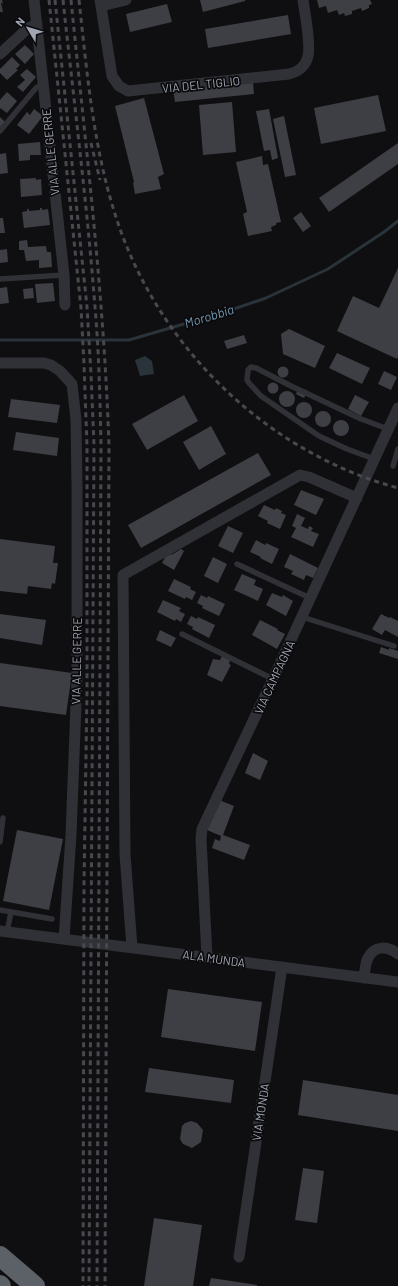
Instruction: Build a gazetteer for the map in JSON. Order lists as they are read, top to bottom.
{
  "streets": {
    "street": [
      "VIA DEL TIGLIO",
      "VIA ALLE GERRE",
      "VIA CAMPAGNA",
      "ALA MUNDA",
      "VIA MONDA"
    ]
  },
  "crossings": [
    ["VIA ALLE GERRE", "ALA MUNDA"],
    ["VIA CAMPAGNA", "ALA MUNDA"],
    ["ALA MUNDA", "VIA MONDA"]
  ],
  "water": ["Morobbia"],
  "north": "top left"
}
